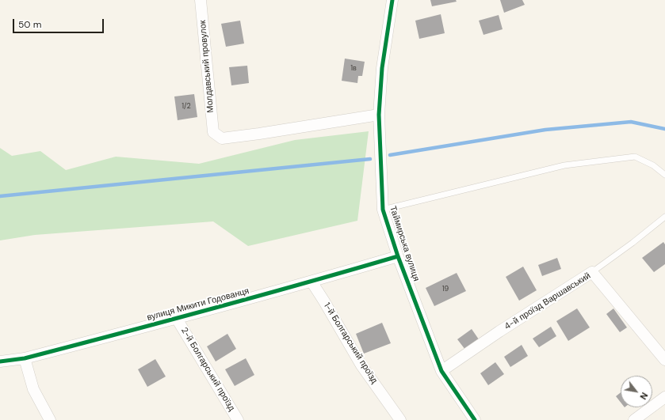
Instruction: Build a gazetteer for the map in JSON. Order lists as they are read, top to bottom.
{
  "streets": {
    "street": [
      "Молдавський провулок",
      "Таймирська вулиця",
      "4-й проїзд Варшавський",
      "вулиця Микити Годованця",
      "1-й Болгарський проїзд",
      "2-й Болгарський проїзд"
    ]
  },
  "crossings": [
    ["Молдавський провулок", "Таймирська вулиця"],
    ["Таймирська вулиця", "4-й проїзд Варшавський"],
    ["Таймирська вулиця", "вулиця Микити Годованця"],
    ["вулиця Микити Годованця", "1-й Болгарський проїзд"],
    ["вулиця Микити Годованця", "2-й Болгарський проїзд"]
  ],
  "house_numbers": ["1в", "1/2", "19"],
  "scale_bar": "50 m",
  "north": "bottom right"
}
